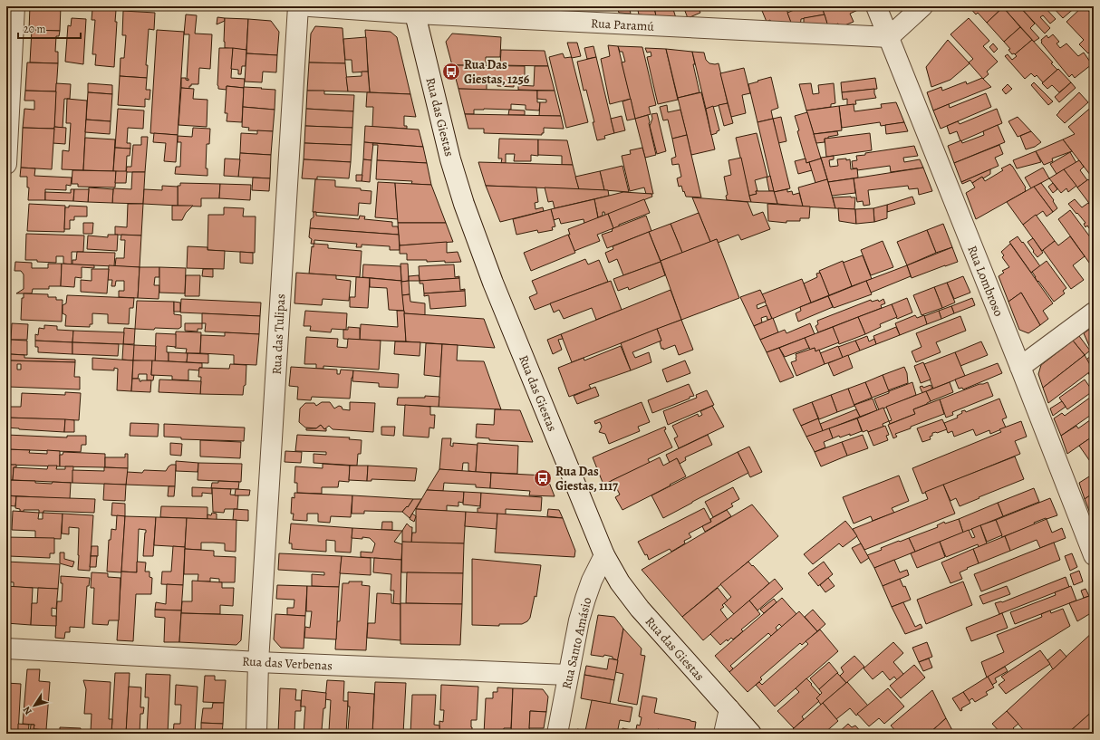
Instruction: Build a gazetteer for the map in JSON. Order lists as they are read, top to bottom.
{
  "streets": {
    "street": [
      "Rua Paramú",
      "Rua das Giestas",
      "Rua Lombroso",
      "Rua das Tulipas",
      "Rua Santo Amásio",
      "Rua das Verbenas"
    ]
  },
  "crossings": [
    ["Rua Paramú", "Rua das Giestas"],
    ["Rua Paramú", "Rua Lombroso"],
    ["Rua das Giestas", "Rua Santo Amásio"],
    ["Rua das Tulipas", "Rua das Verbenas"],
    ["Rua Santo Amásio", "Rua das Verbenas"]
  ],
  "places": {
    "bus stop": ["Rua Das Giestas, 1256", "Rua Das Giestas, 1117"]
  },
  "scale_bar": "20 m",
  "north": "bottom left"
}
